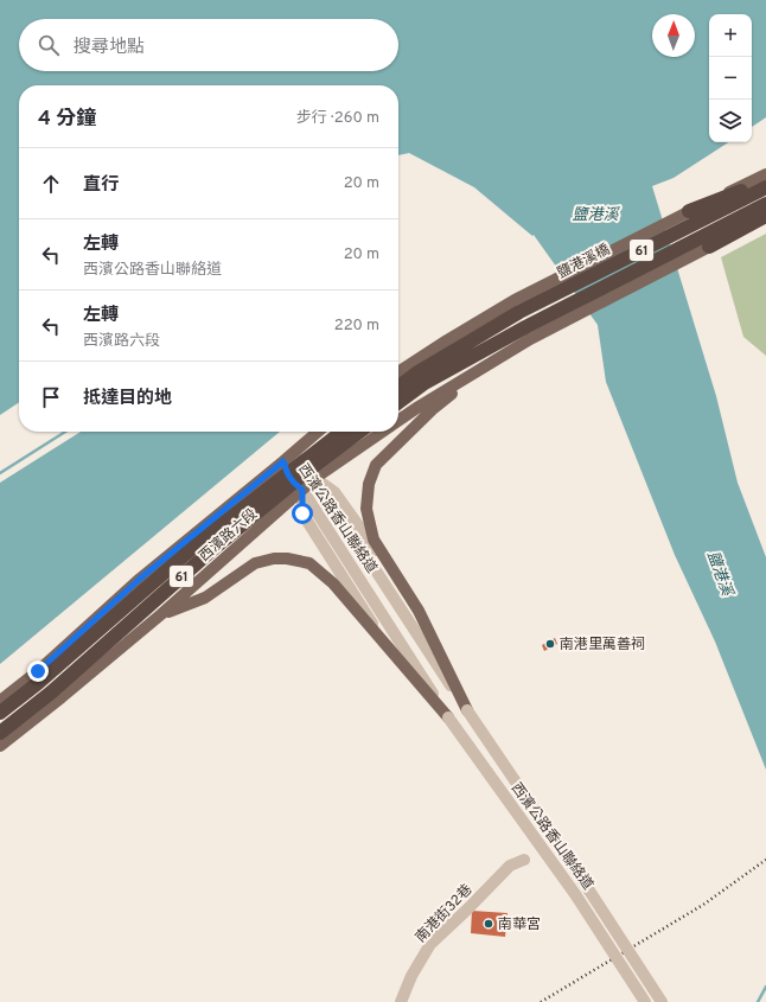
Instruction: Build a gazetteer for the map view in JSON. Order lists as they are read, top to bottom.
{
  "streets": {
    "highway": ["61", "鹽港溪橋"],
    "main road": ["西濱路六段"],
    "street": ["西濱公路香山聯絡道", "南港街32巷"]
  },
  "crossings": [
    ["61", "鹽港溪橋"],
    ["61", "西濱公路香山聯絡道"],
    ["61", "西濱路六段"],
    ["西濱公路香山聯絡道", "西濱路六段"]
  ],
  "water": ["鹽港溪"],
  "places": ["南港里萬善祠", "南華宮"],
  "north": "top",
  "page": {
    "map_buttons": ["+", "−"],
    "search": "搜尋地點",
    "heading": ["4 分鐘", "步行 · 260 m"],
    "list": [
      ["直行", "20 m"],
      ["左轉", "西濱公路香山聯絡道", "20 m"],
      ["左轉", "西濱路六段", "220 m"],
      "抵達目的地"
    ]
  }
}
